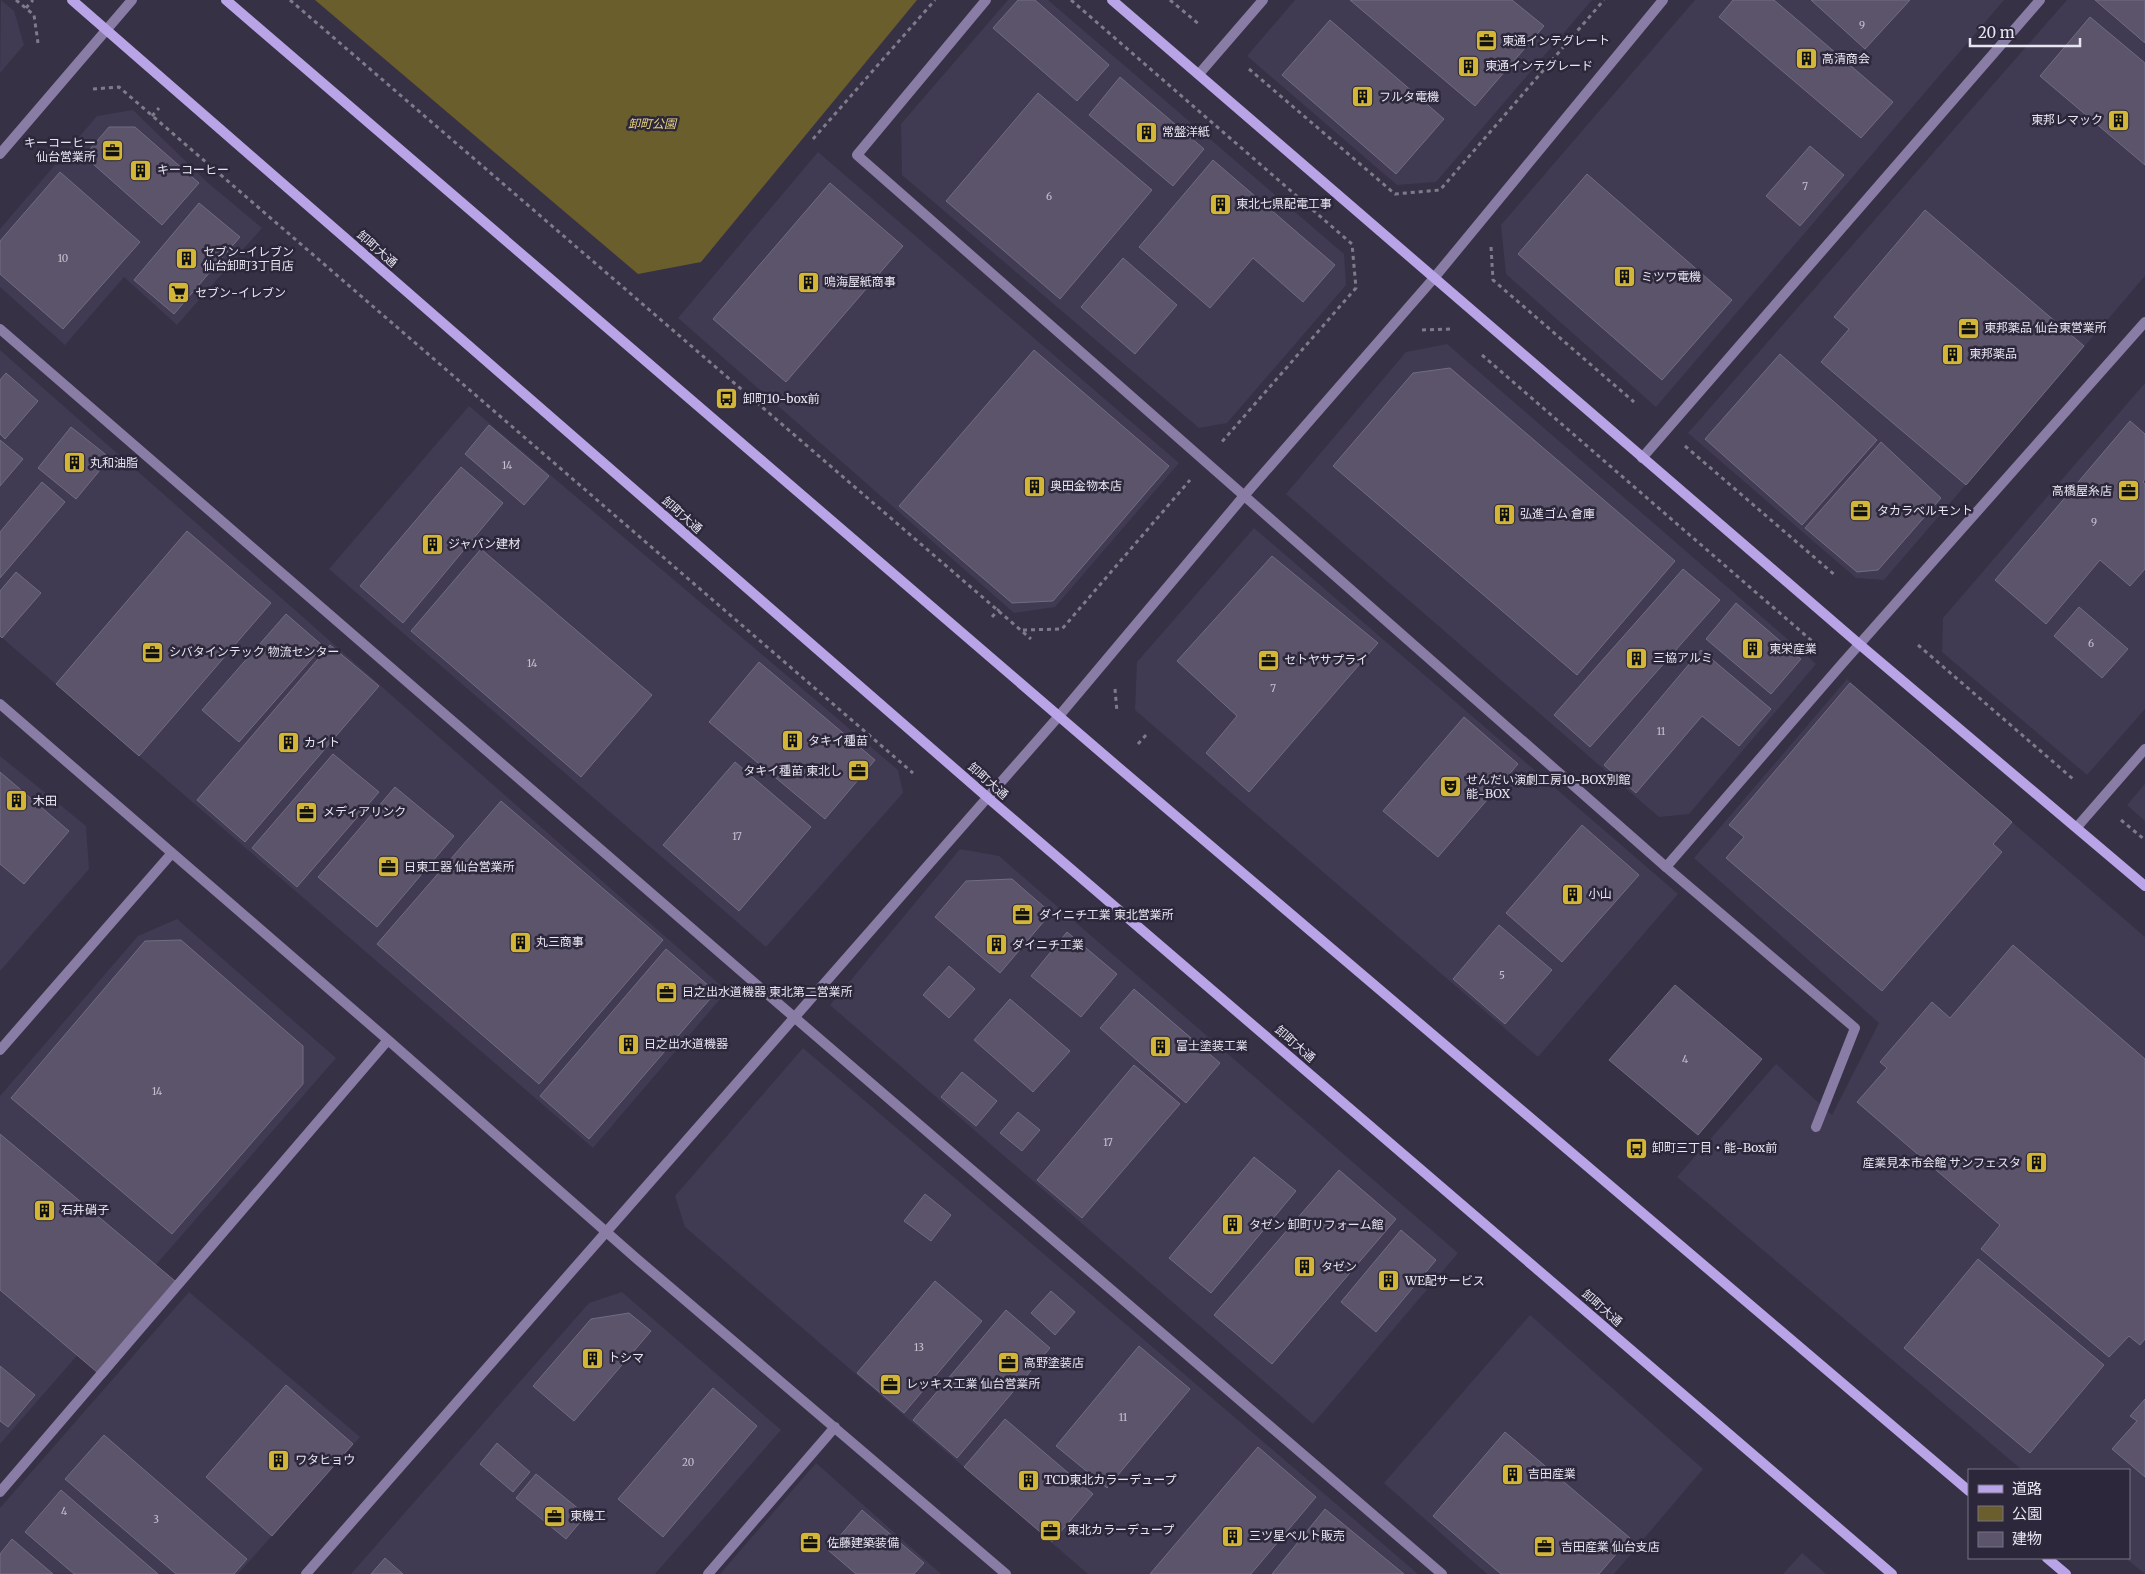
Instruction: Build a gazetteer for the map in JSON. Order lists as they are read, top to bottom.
{
  "streets": {
    "street": ["卸町大通"]
  },
  "parks": ["卸町公園"],
  "places": {
    "office": [
      "東通インテグレート",
      "キーコーヒー 仙台営業所",
      "東邦薬品 仙台東営業所",
      "高橋屋糸店",
      "タカラベルモント",
      "シバタインテック 物流センター",
      "セトヤサプライ",
      "タキイ種苗 東北し",
      "メディアリンク",
      "日東工器 仙台営業所",
      "ダイニチ工業 東北営業所",
      "日之出水道機器 東北第二営業所",
      "高野塗装店",
      "レッキス工業 仙台営業所",
      "東機工",
      "東北カラーデュープ",
      "佐藤建築装備",
      "吉田産業 仙台支店"
    ],
    "building": [
      "高清商会",
      "東通インテグレード",
      "フルタ電機",
      "東邦レマック",
      "常盤洋紙",
      "キーコーヒー",
      "東北七県配電工事",
      "セブン-イレブン 仙台卸町3丁目店",
      "ミツワ電機",
      "鳴海屋紙商事",
      "東邦薬品",
      "丸和油脂",
      "奥田金物本店",
      "弘進ゴム 倉庫",
      "ジャパン建材",
      "東栄産業",
      "三協アルミ",
      "タキイ種苗",
      "カイト",
      "木田",
      "小山",
      "丸三商事",
      "ダイニチ工業",
      "日之出水道機器",
      "富士塗装工業",
      "産業見本市会館 サンフェスタ",
      "石井硝子",
      "タゼン 卸町リフォーム館",
      "タゼン",
      "WE配サービス",
      "トシマ",
      "ワタヒョウ",
      "吉田産業",
      "TCD東北カラーデュープ",
      "三ツ星ベルト販売"
    ],
    "supermarket": ["セブン-イレブン"],
    "bus stop": ["卸町10-box前", "卸町三丁目・能-Box前"],
    "theatre": ["せんだい演劇工房10-BOX別館 能-BOX"]
  },
  "house_numbers": [
    "9",
    "7",
    "6",
    "10",
    "14",
    "9",
    "6",
    "14",
    "7",
    "11",
    "17",
    "5",
    "4",
    "14",
    "17",
    "13",
    "11",
    "20",
    "4",
    "3"
  ],
  "legend": ["道路", "公園", "建物"],
  "scale_bar": "20 m"
}
